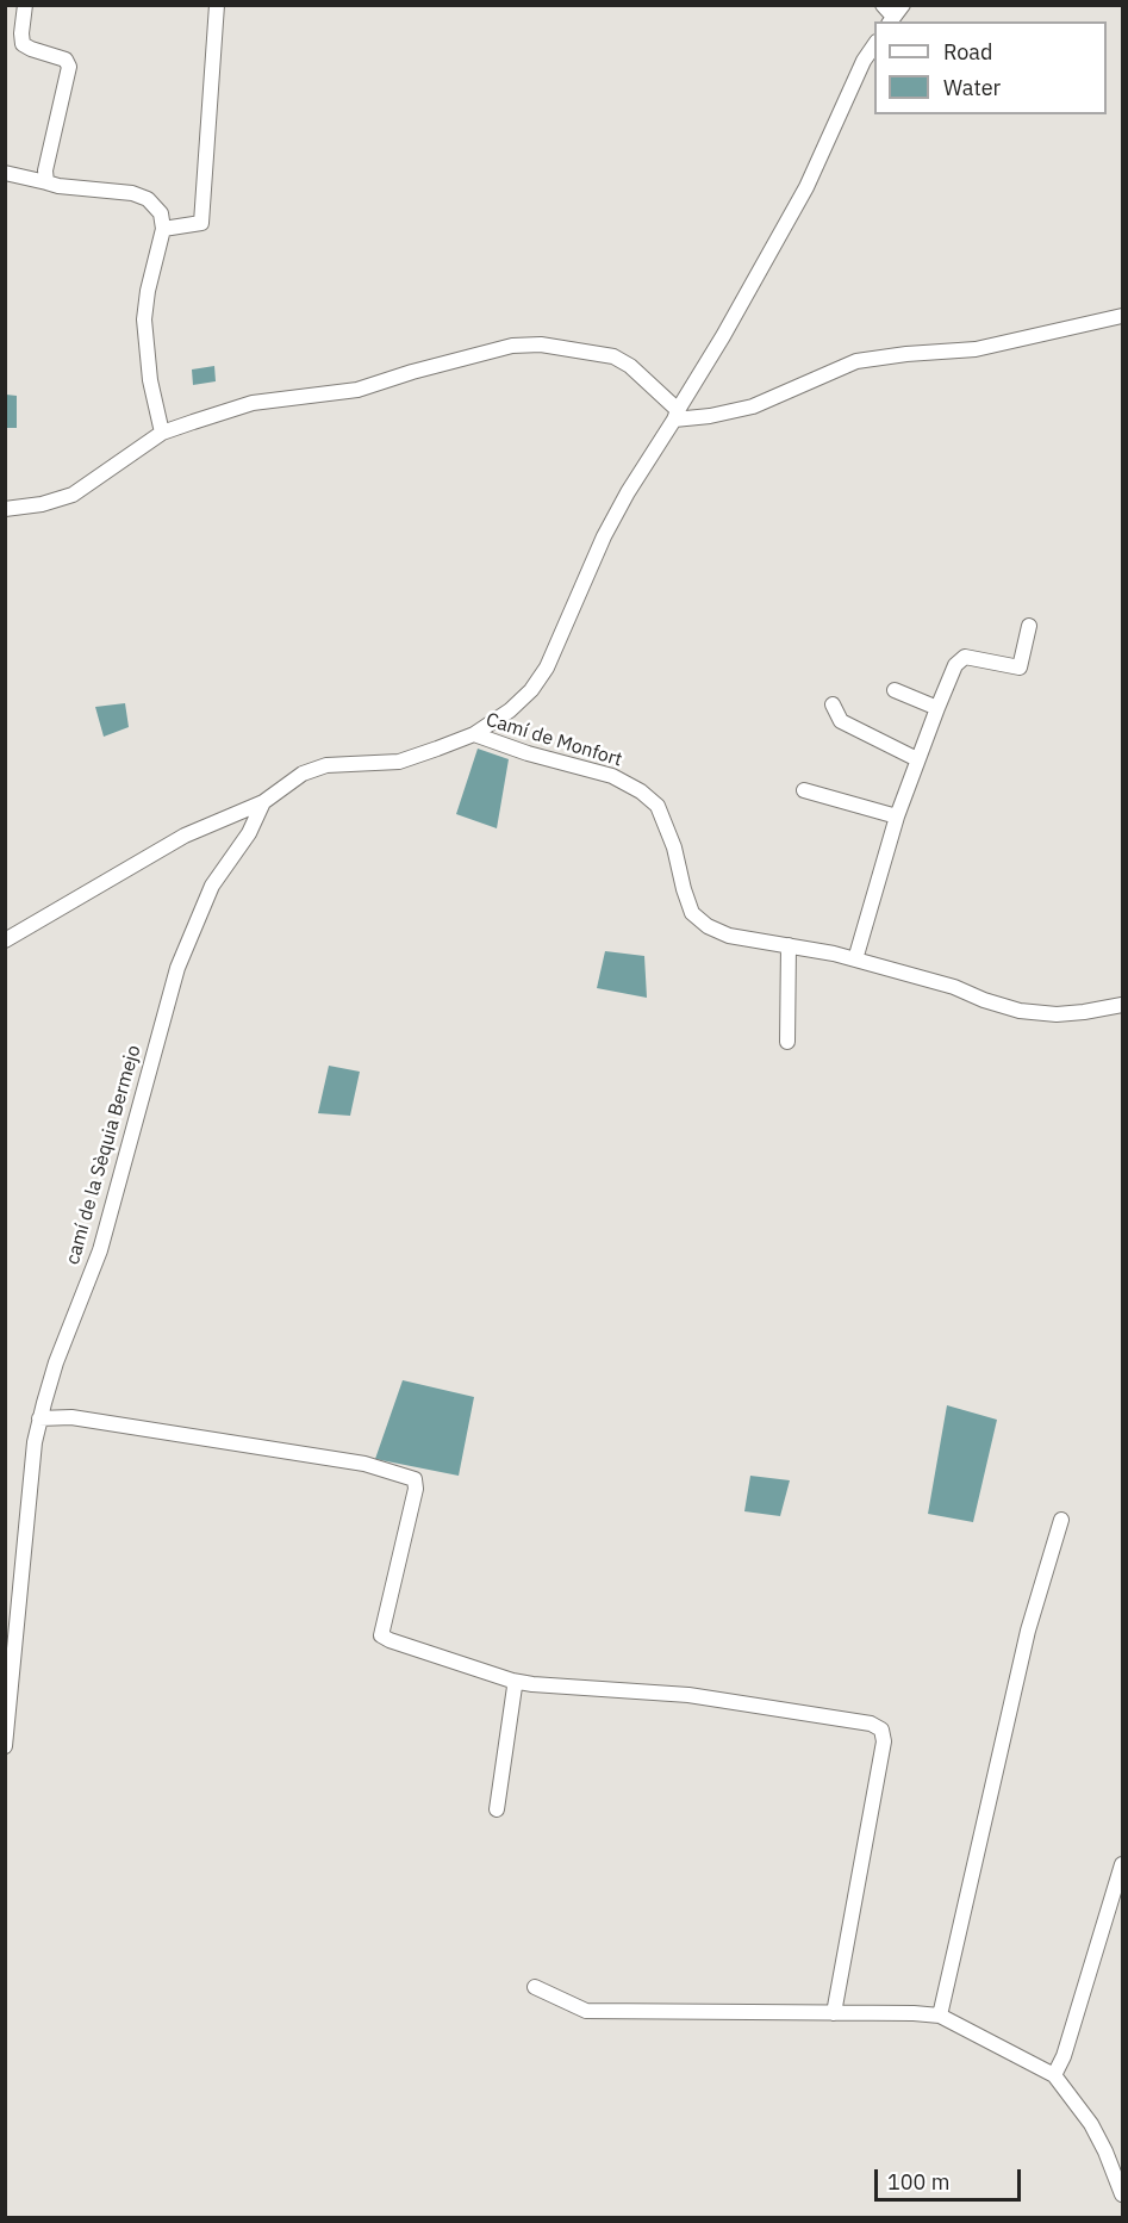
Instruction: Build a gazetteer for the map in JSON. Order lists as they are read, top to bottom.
{
  "streets": {
    "street": ["Camí de Monfort", "camí de la Sèquia Bermejo"]
  },
  "crossings": [
    ["Camí de Monfort", "camí de la Sèquia Bermejo"]
  ],
  "legend": ["Road", "Water"],
  "scale_bar": "100 m"
}
